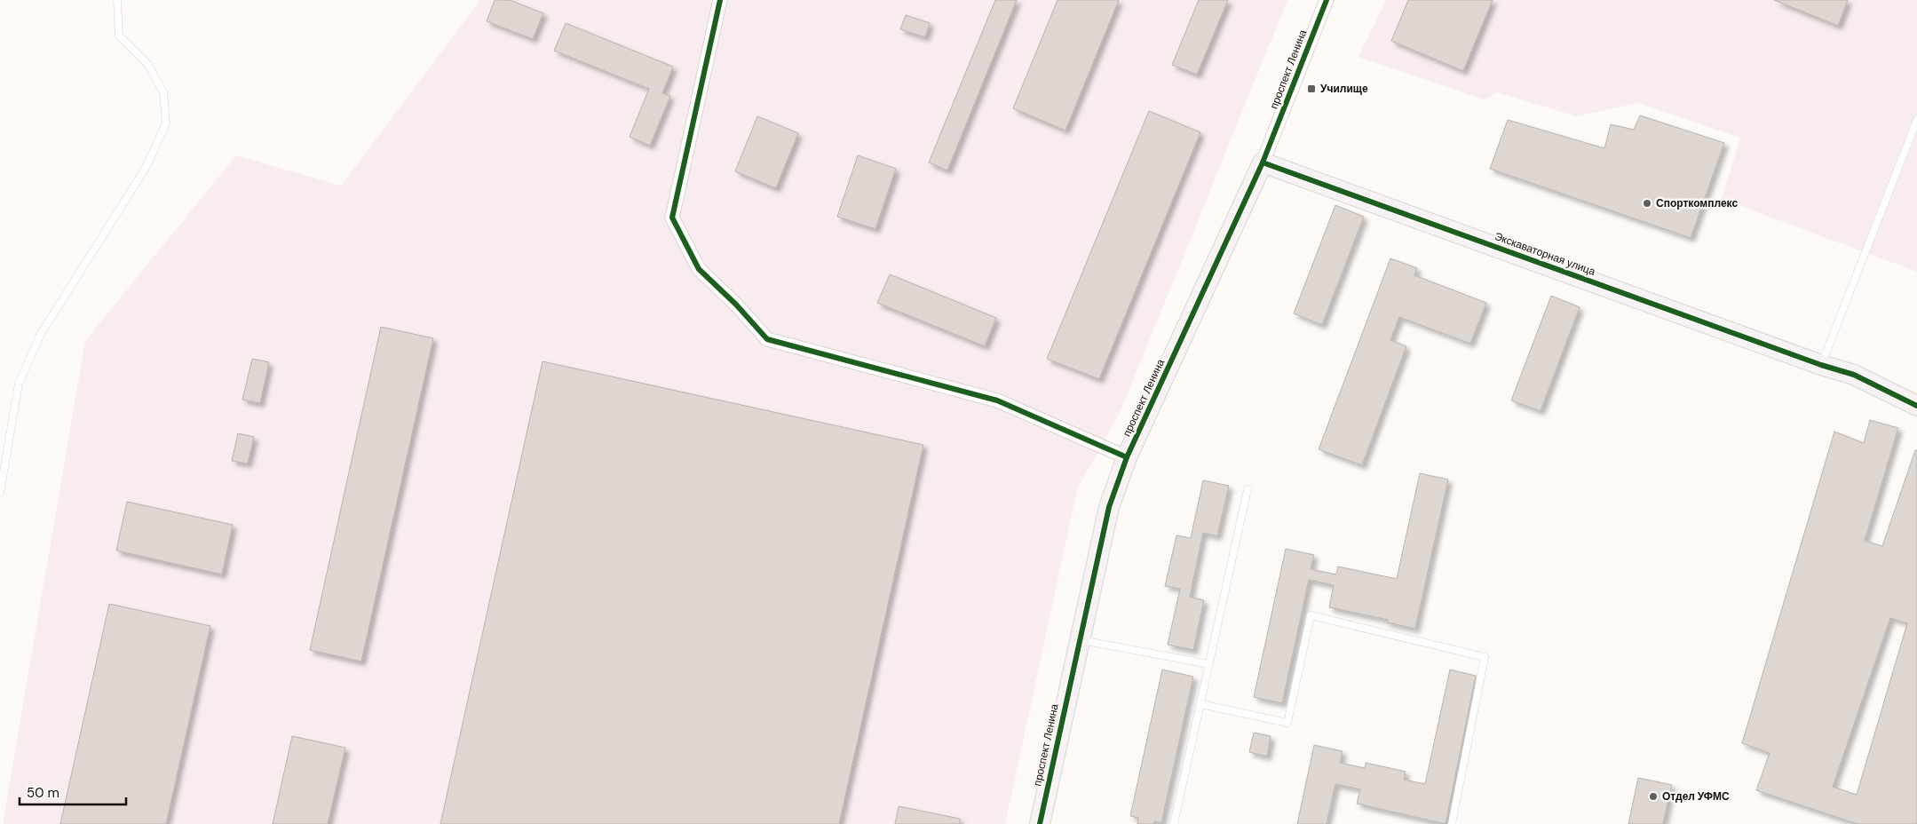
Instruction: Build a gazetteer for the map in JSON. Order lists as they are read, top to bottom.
{
  "streets": {
    "street": ["проспект Ленина", "Экскаваторная улица"]
  },
  "crossings": [
    ["проспект Ленина", "Экскаваторная улица"]
  ],
  "places": {
    "transit": ["Училище"],
    "other": ["Спорткомплекс", "Отдел УФМС"]
  },
  "scale_bar": "50 m"
}
